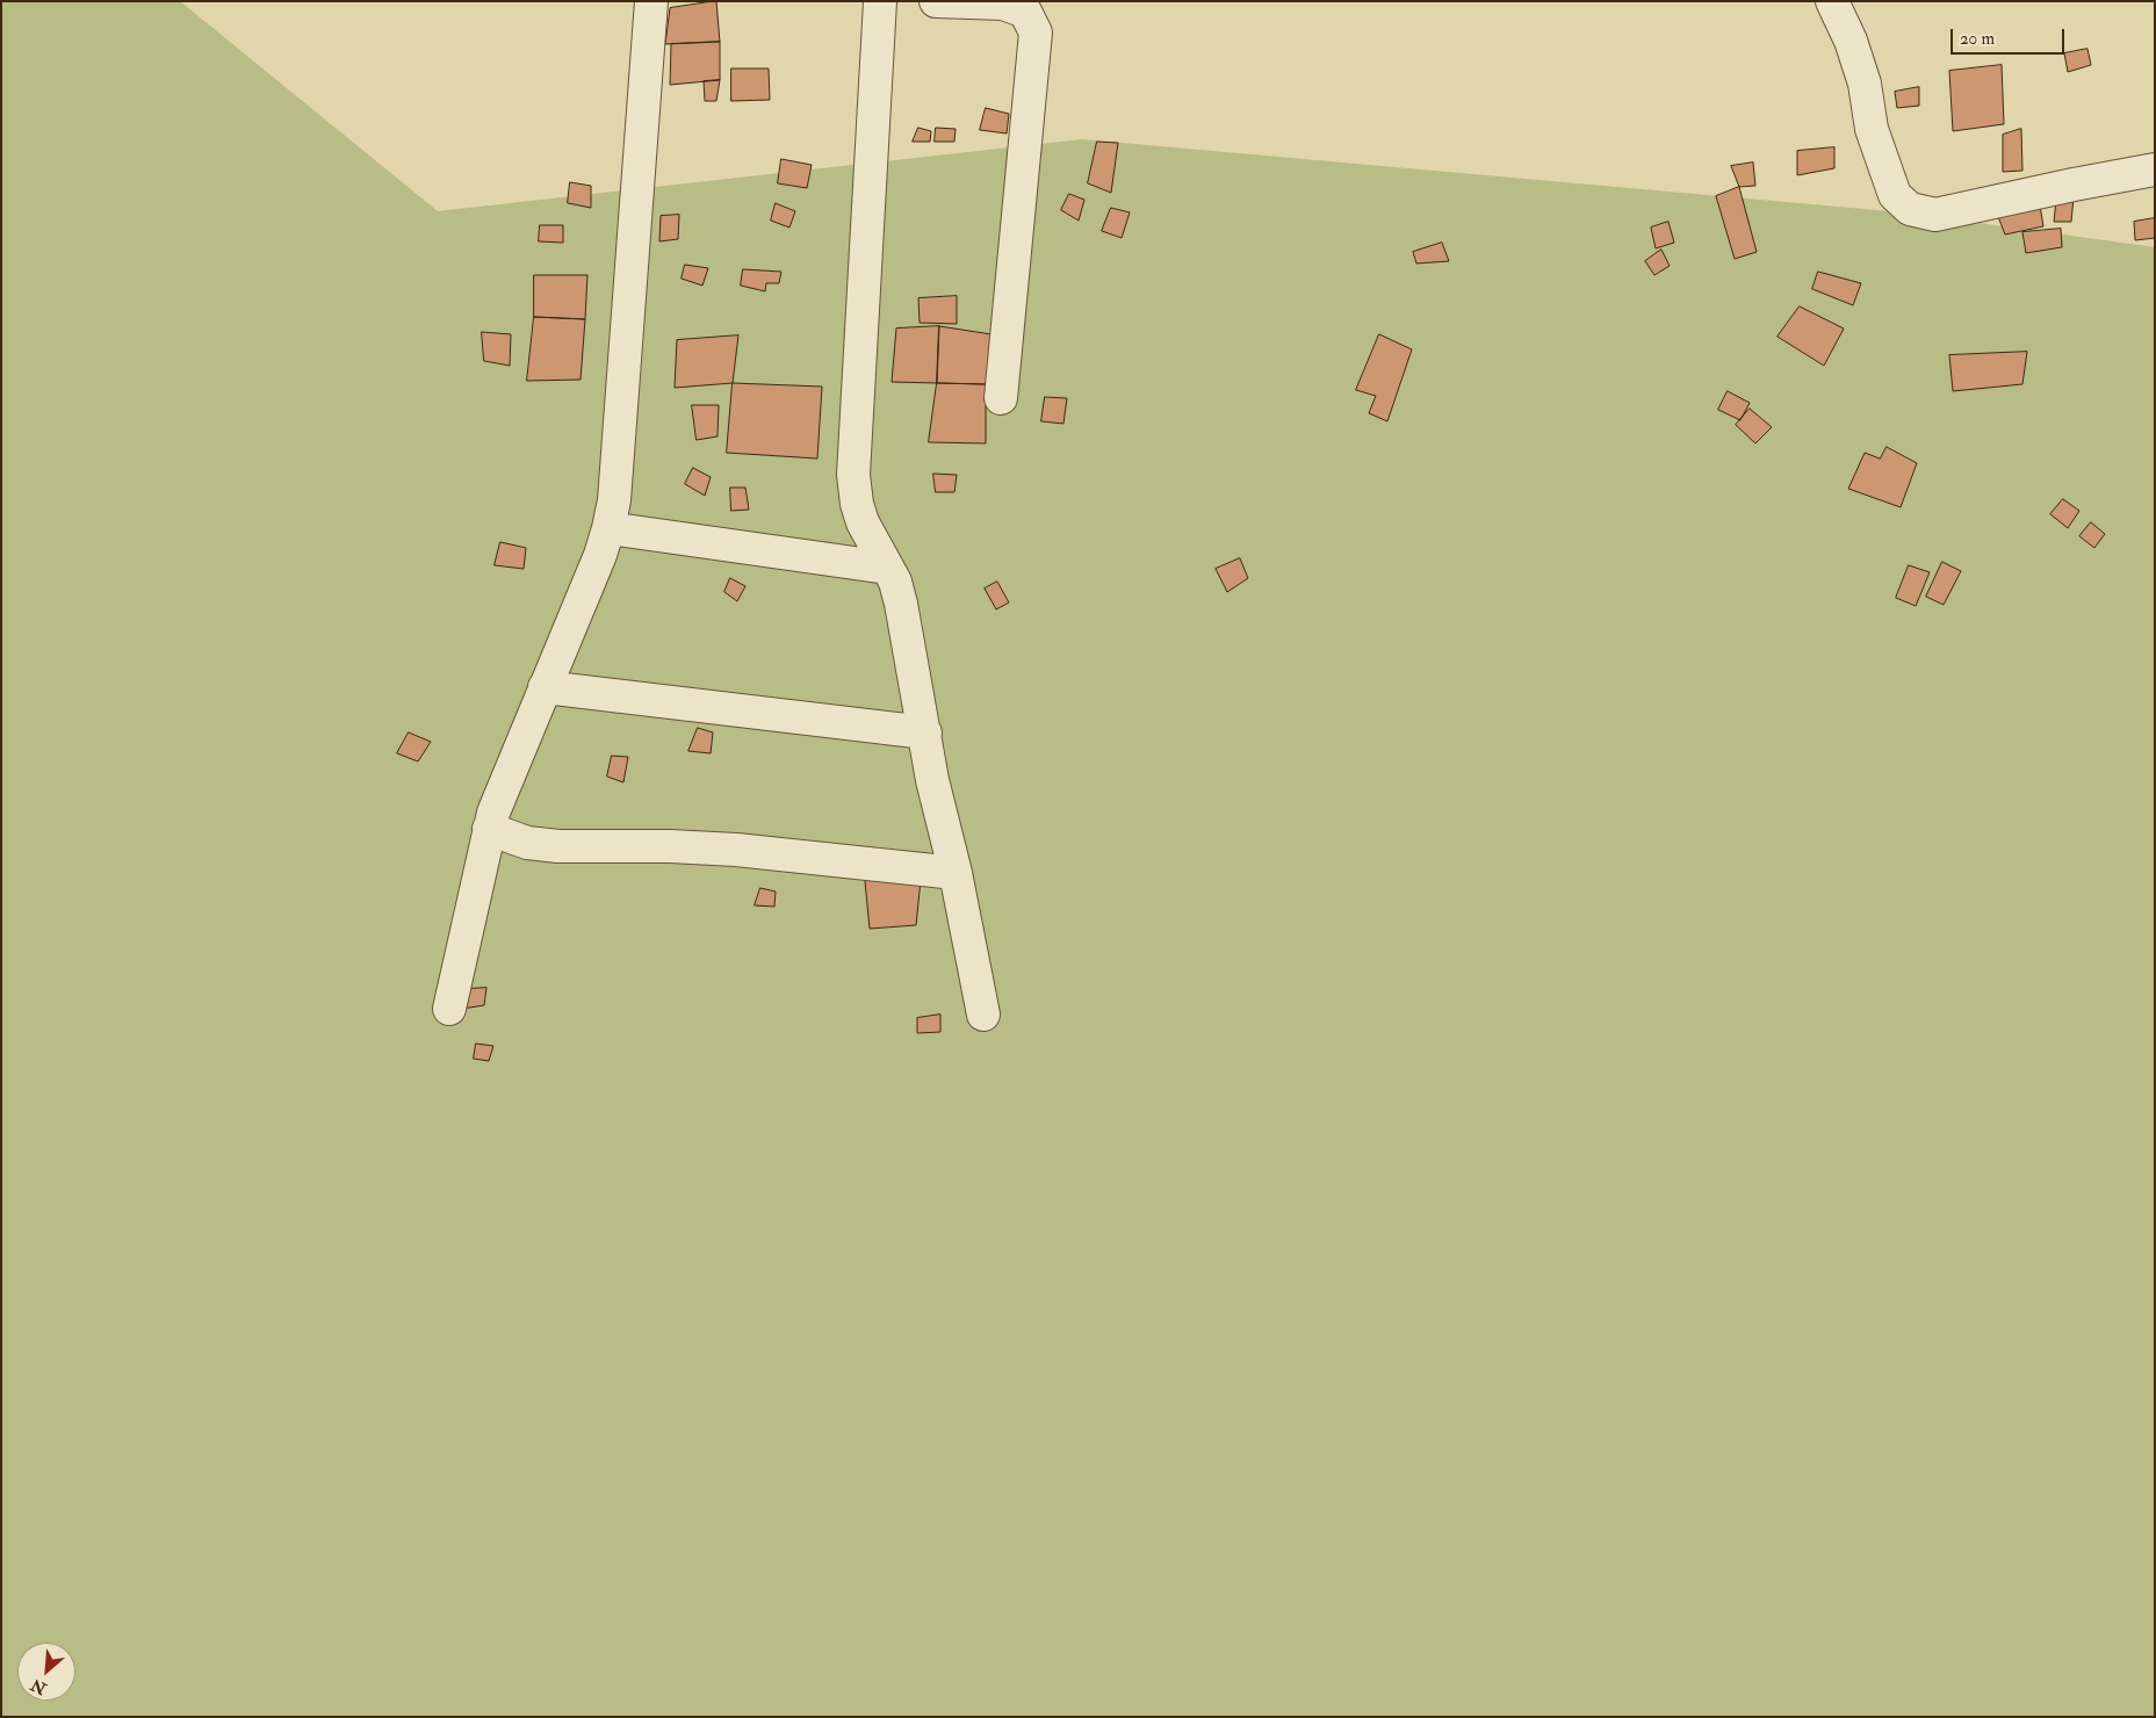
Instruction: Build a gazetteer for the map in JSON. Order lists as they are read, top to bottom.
{
  "scale_bar": "20 m",
  "north": "bottom left"
}
